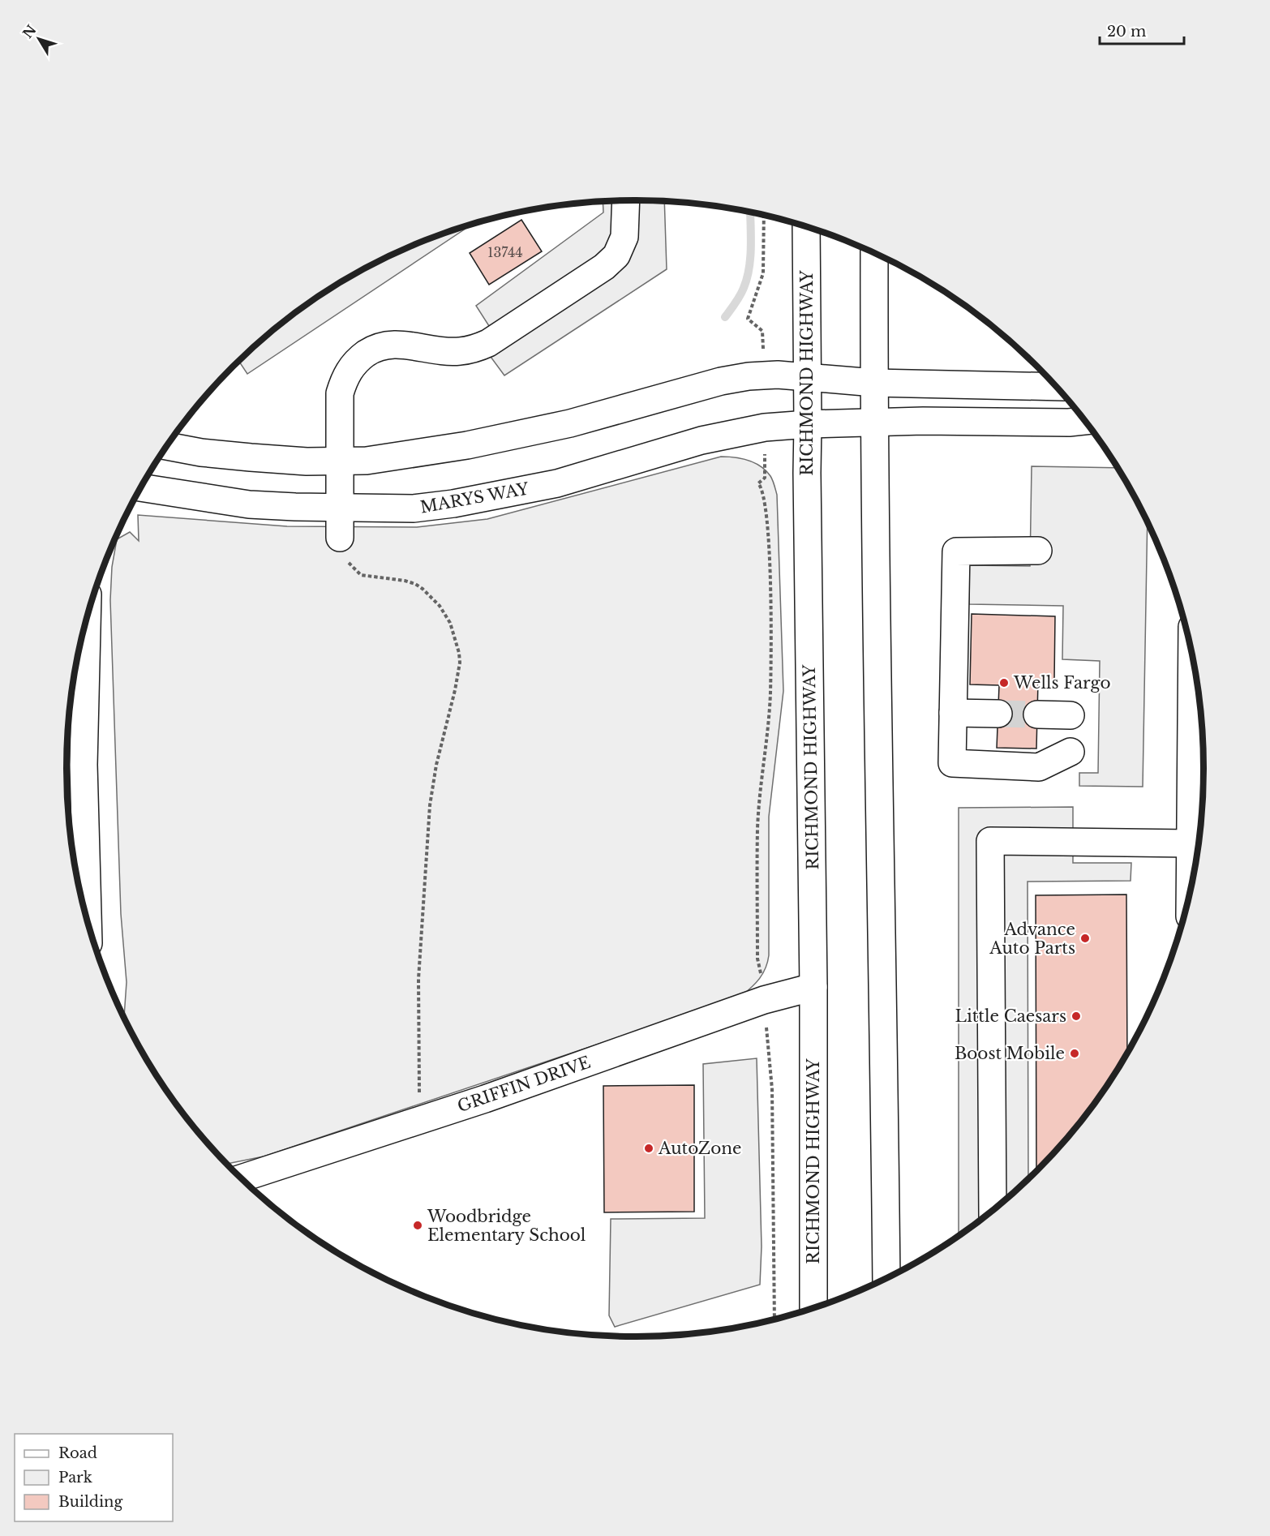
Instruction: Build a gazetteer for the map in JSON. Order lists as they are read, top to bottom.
{
  "streets": {
    "street": ["RICHMOND HIGHWAY", "MARYS WAY", "GRIFFIN DRIVE"]
  },
  "crossings": [
    ["RICHMOND HIGHWAY", "MARYS WAY"],
    ["RICHMOND HIGHWAY", "GRIFFIN DRIVE"]
  ],
  "places": [
    "Wells Fargo",
    "Advance Auto Parts",
    "Little Caesars",
    "Boost Mobile",
    "AutoZone",
    "Woodbridge Elementary School"
  ],
  "house_numbers": ["13744"],
  "legend": ["Road", "Park", "Building"],
  "scale_bar": "20 m",
  "north": "top left"
}
